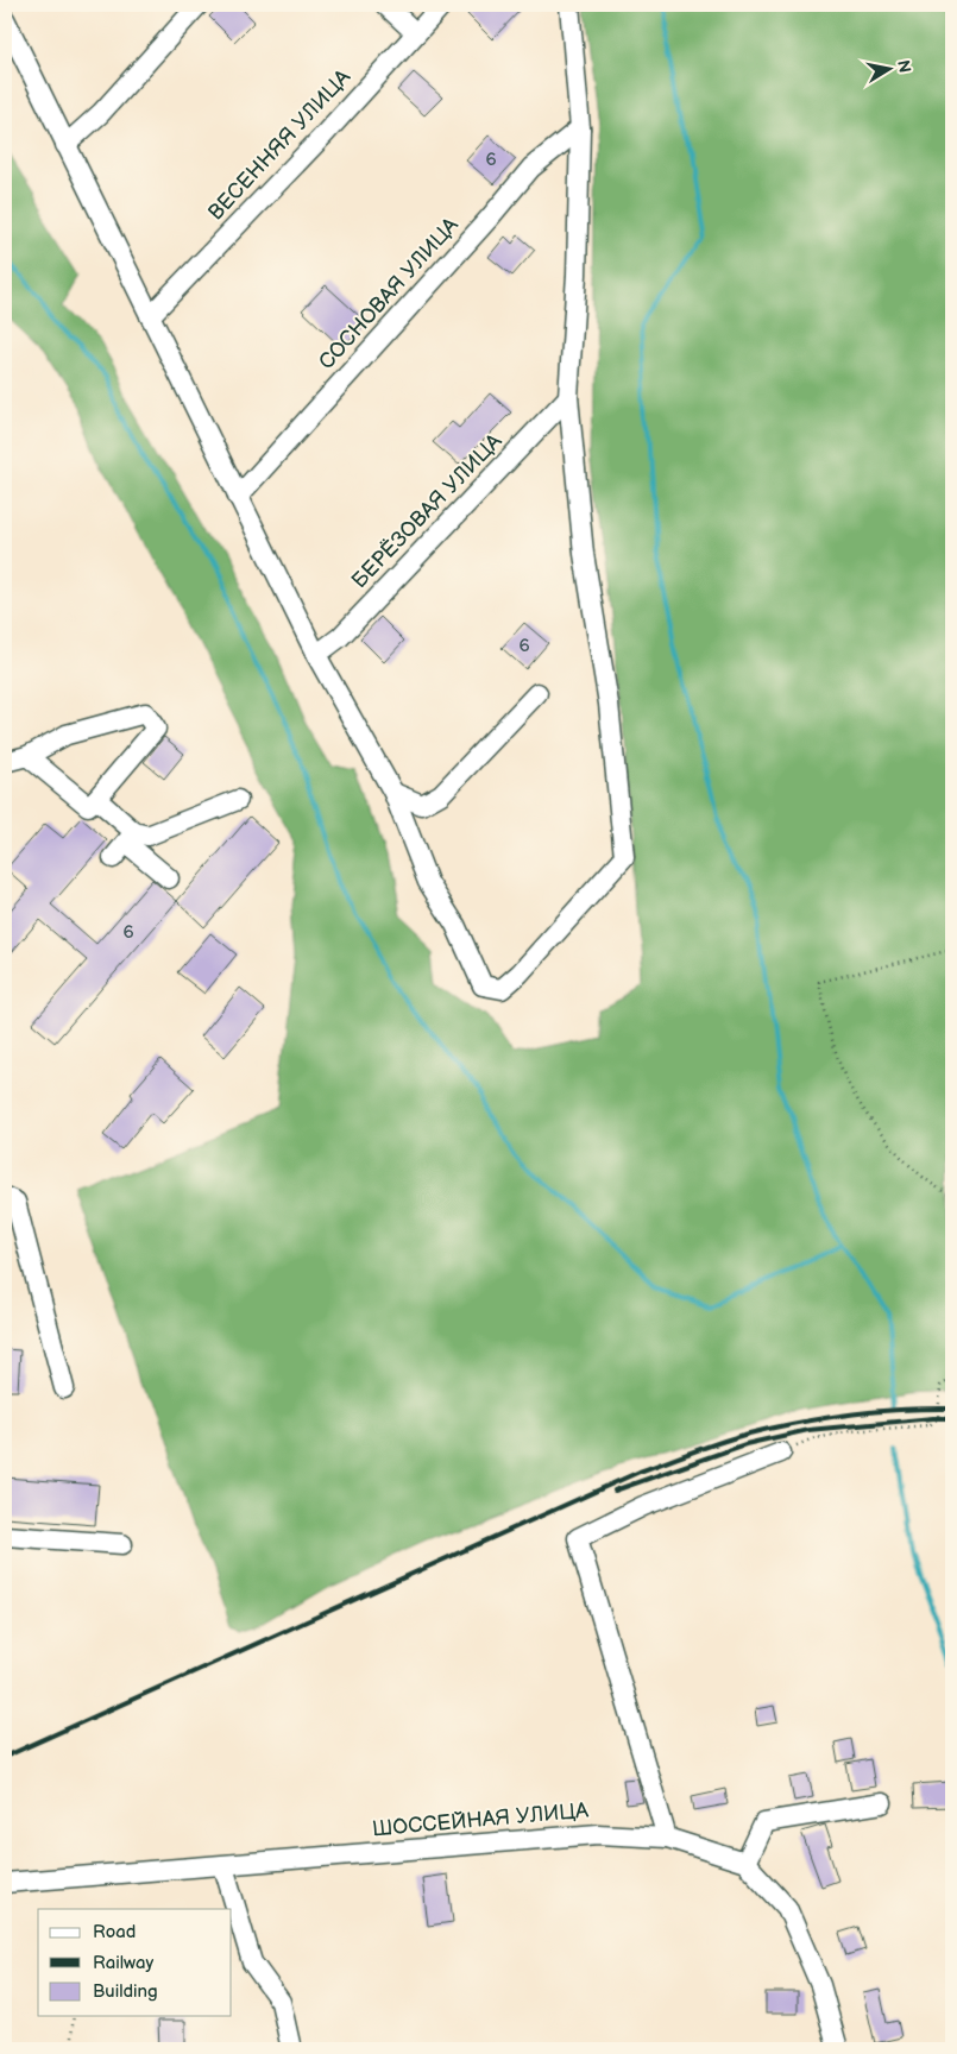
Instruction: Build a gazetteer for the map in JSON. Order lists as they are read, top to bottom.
{
  "streets": {
    "street": [
      "ВЕСЕННЯЯ УЛИЦА",
      "СОСНОВАЯ УЛИЦА",
      "БЕРЁЗОВАЯ УЛИЦА",
      "ШОССЕЙНАЯ УЛИЦА"
    ]
  },
  "house_numbers": ["6", "6", "6"],
  "legend": ["Road", "Railway", "Building"],
  "north": "right"
}
